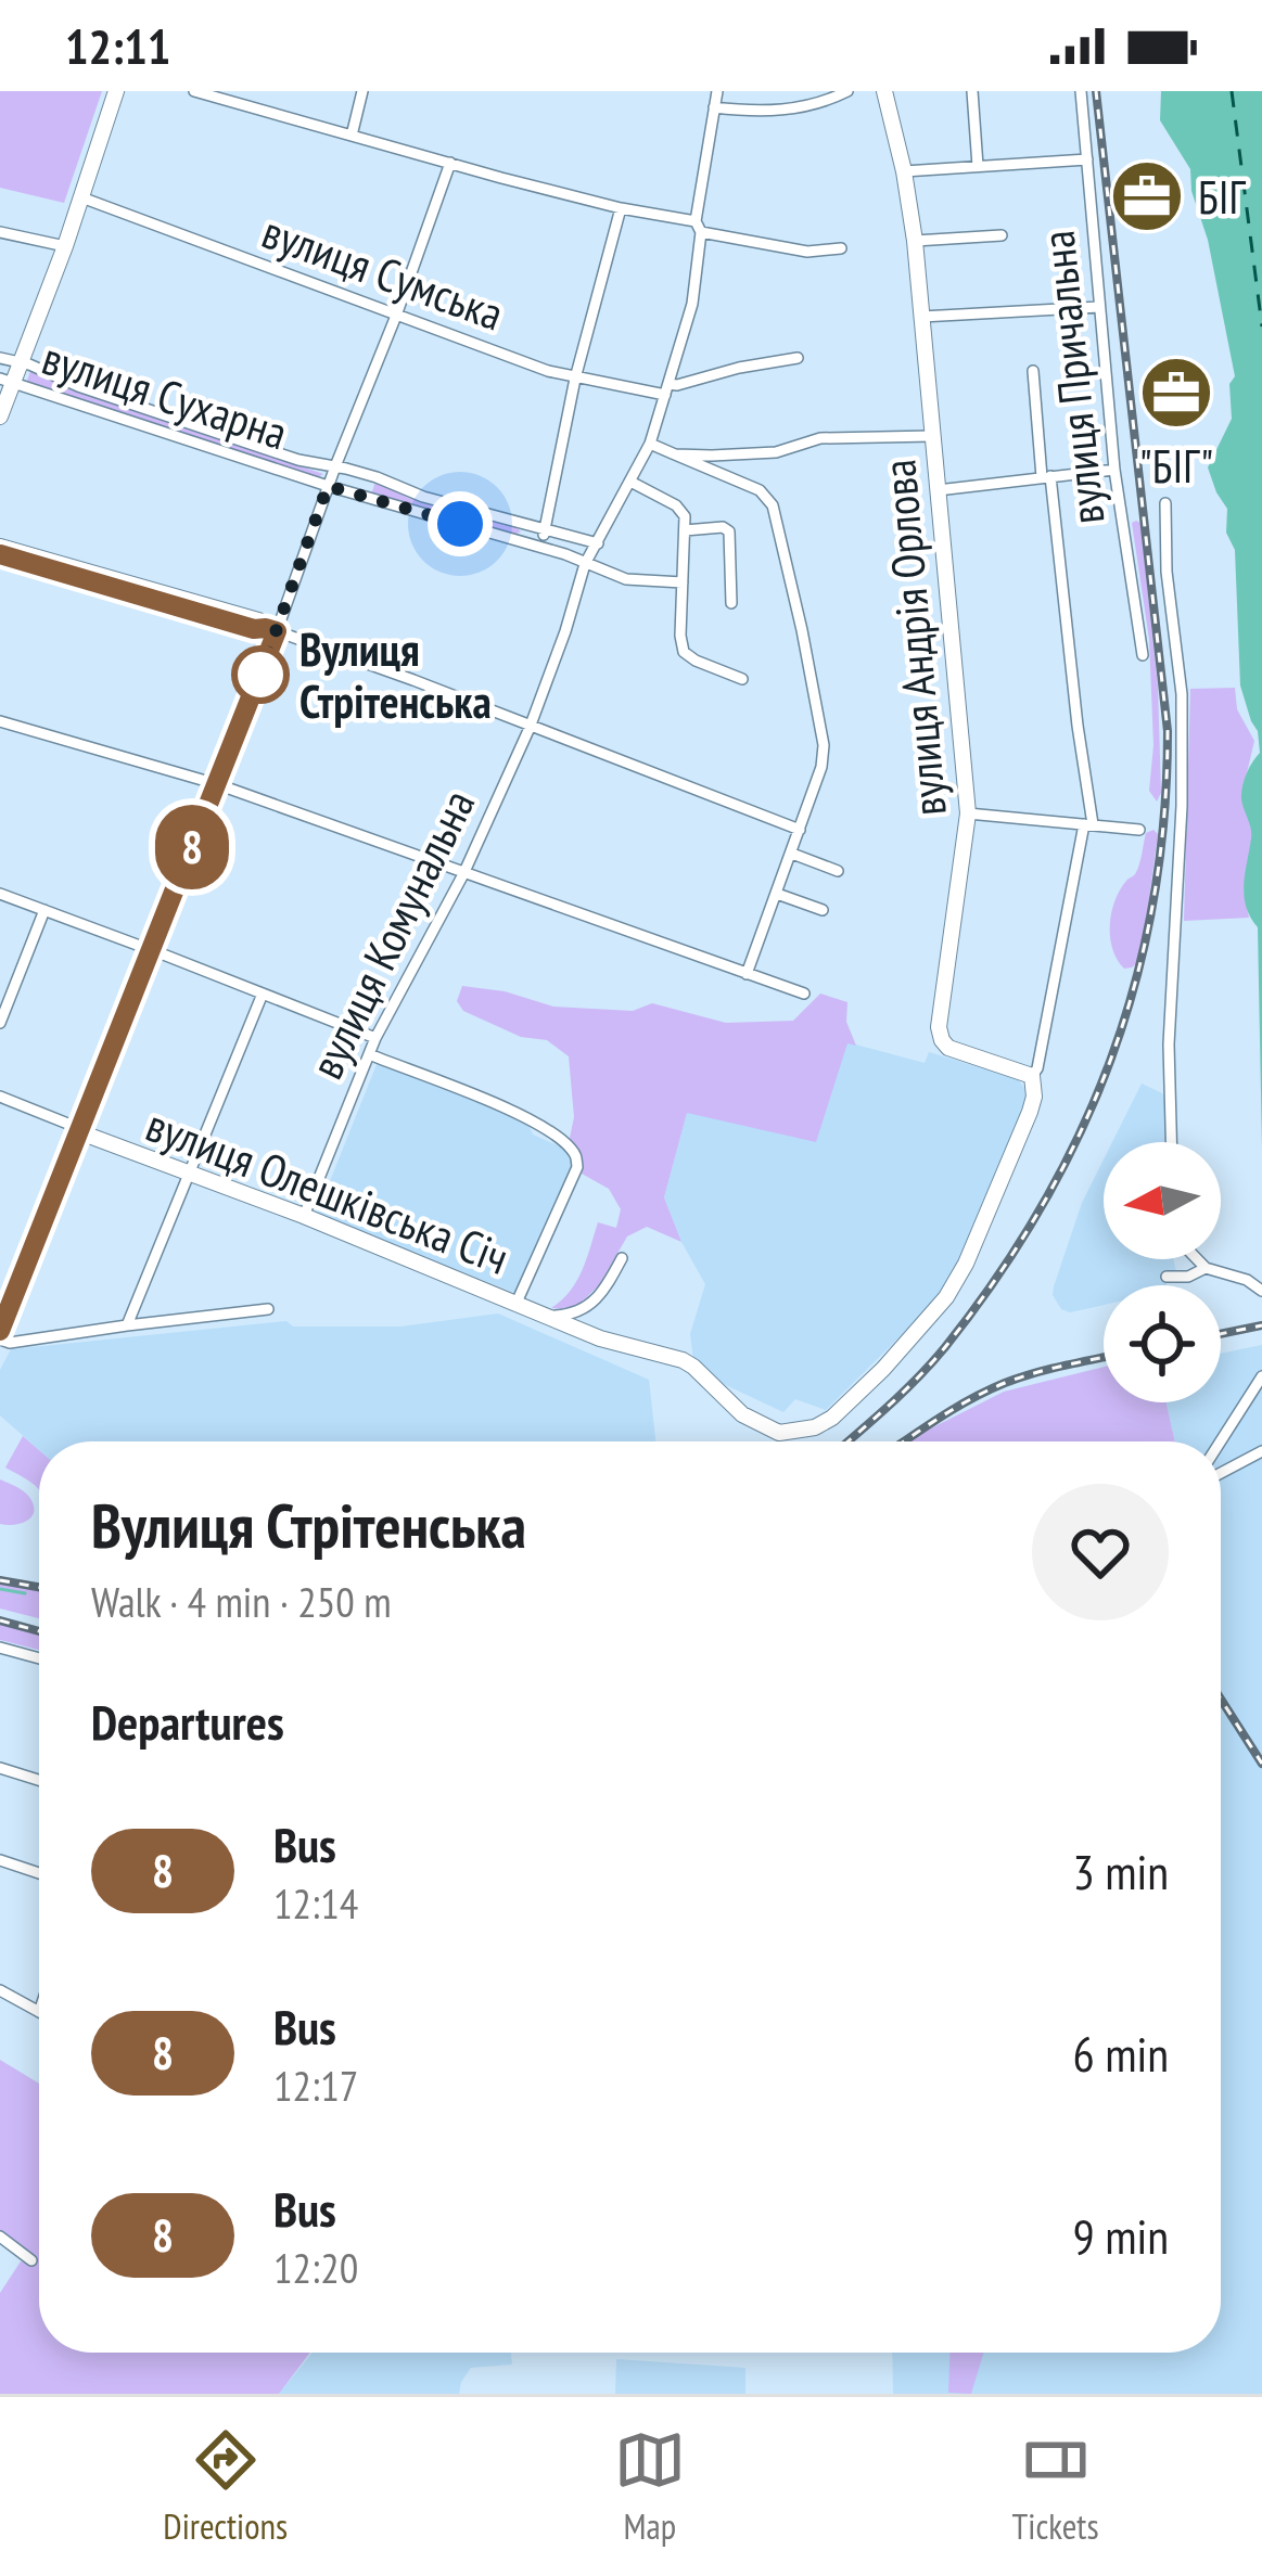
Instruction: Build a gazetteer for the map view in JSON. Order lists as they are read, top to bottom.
{
  "streets": {
    "street": [
      "вулиця Сумська",
      "вулиця Причальна",
      "вулиця Сухарна",
      "вулиця Андрія Орлова",
      "вулиця Комунальна",
      "вулиця Олешківська Січ"
    ]
  },
  "crossings": [
    ["вулиця Сумська", "вулиця Комунальна"],
    ["вулиця Сухарна", "вулиця Комунальна"],
    ["вулиця Комунальна", "вулиця Олешківська Січ"]
  ],
  "places": {
    "office": ["БІГ", "\"БІГ\""],
    "other": ["Вулиця Стрітенська"]
  },
  "lines": ["bus line 8"],
  "north": "left",
  "page": {
    "status": "12:11",
    "on_map": "8",
    "heading": [
      ["Вулиця Стрітенська", "Walk · 4 min · 250 m"],
      "Departures"
    ],
    "list": [
      {
        "mark": "8",
        "name": "Bus",
        "note": "12:14",
        "value": "3 min"
      },
      {
        "mark": "8",
        "name": "Bus",
        "note": "12:17",
        "value": "6 min"
      },
      {
        "mark": "8",
        "name": "Bus",
        "note": "12:20",
        "value": "9 min"
      }
    ],
    "tabs": ["Directions", "Map", "Tickets"]
  }
}
